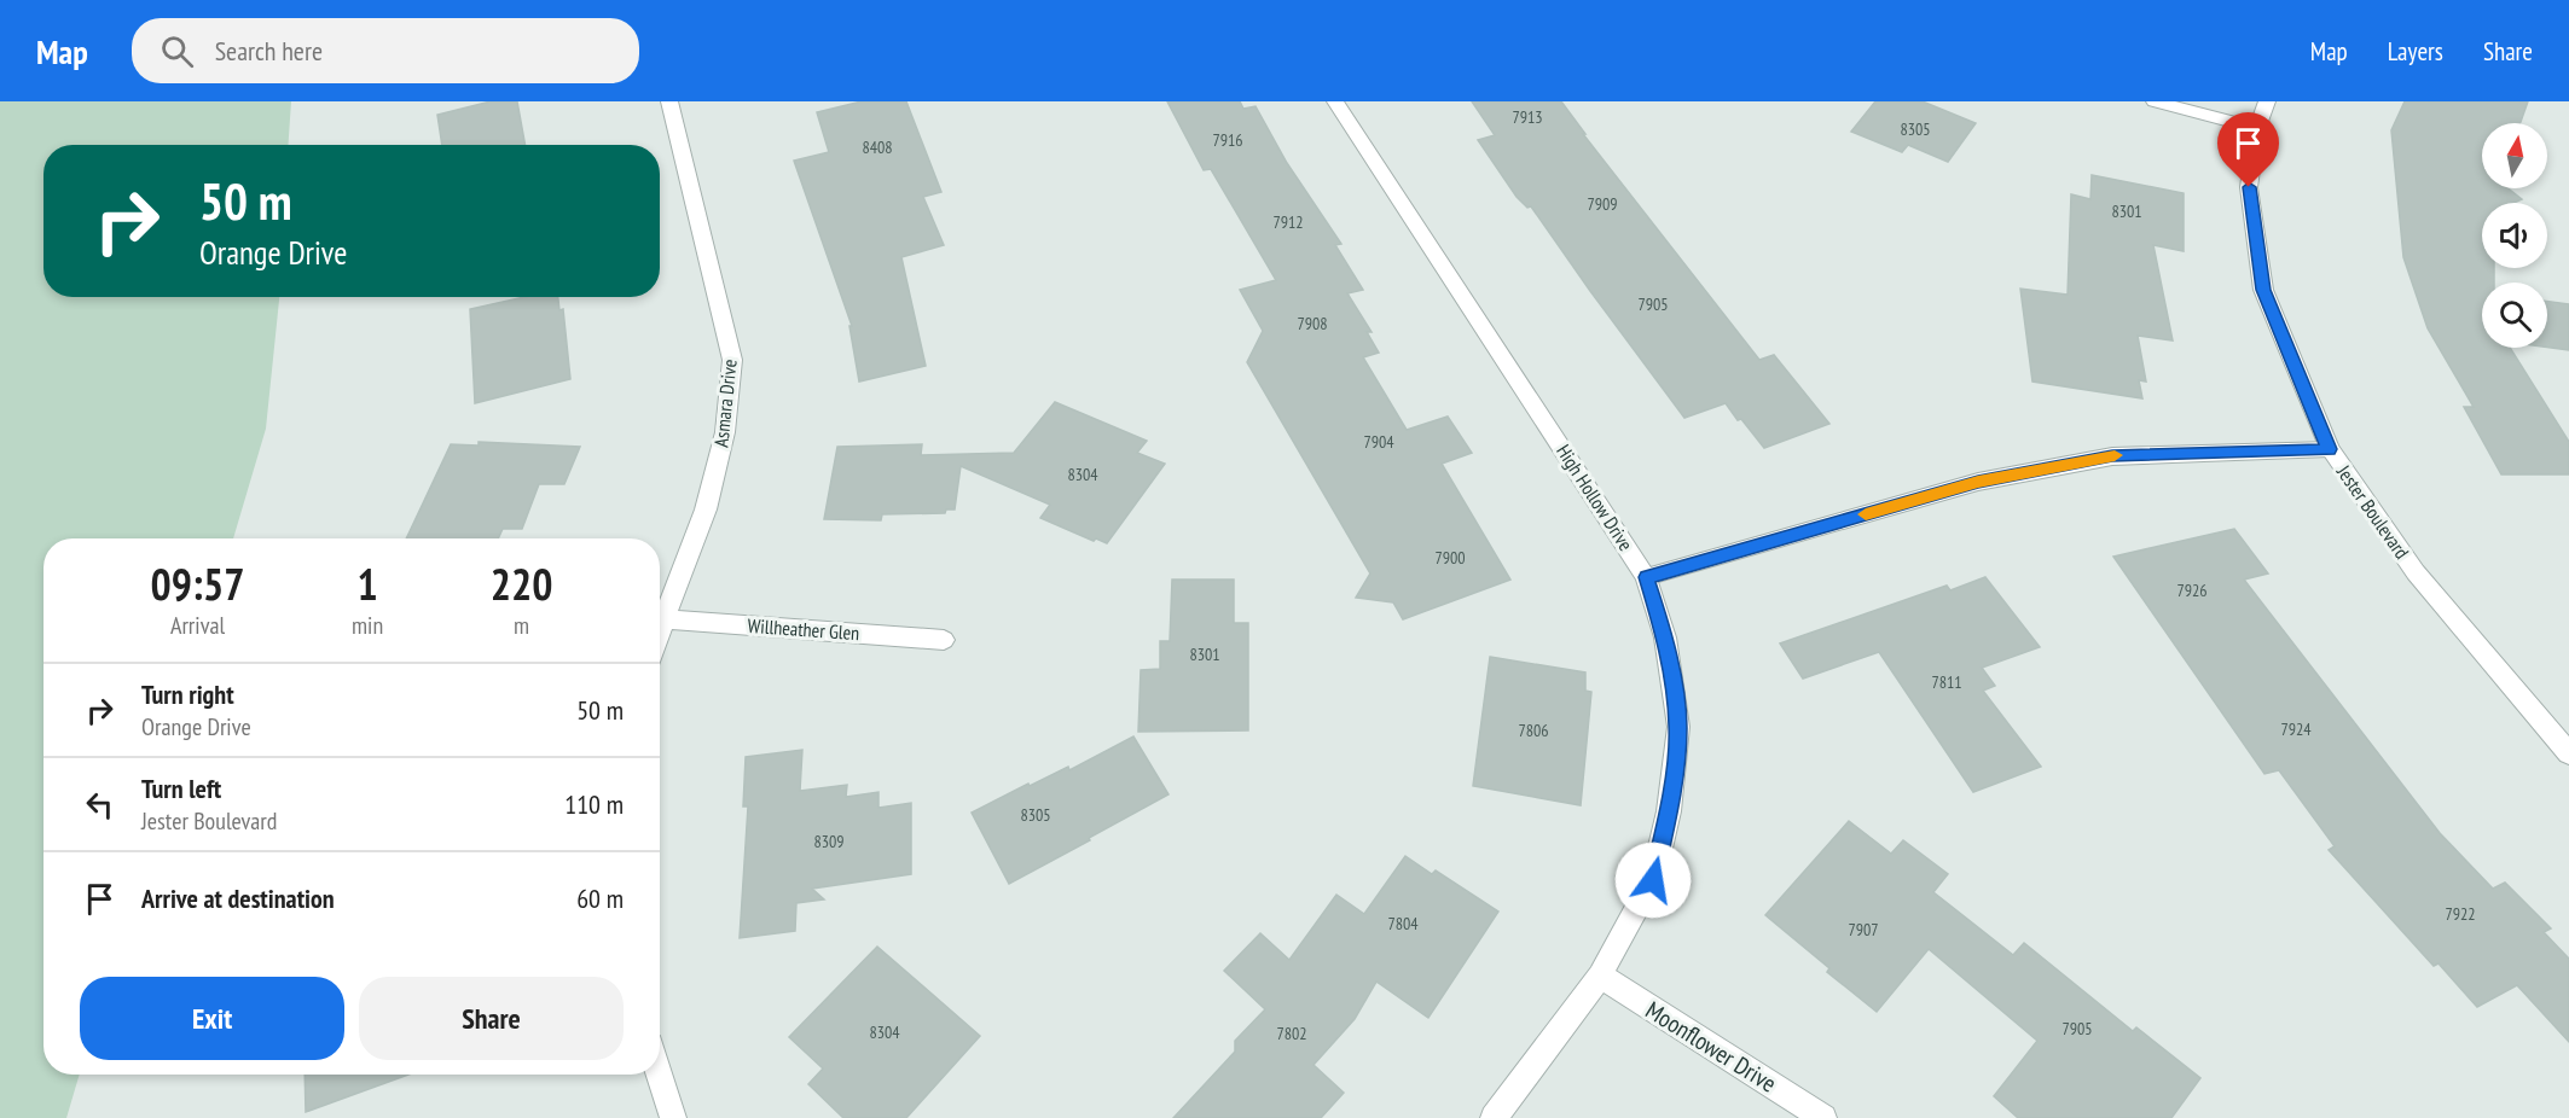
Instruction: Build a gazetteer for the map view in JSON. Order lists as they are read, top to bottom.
{
  "streets": {
    "street": [
      "Asmara Drive",
      "High Hollow Drive",
      "Jester Boulevard",
      "Willheather Glen",
      "Moonflower Drive"
    ]
  },
  "crossings": [
    ["Asmara Drive", "Willheather Glen"],
    ["High Hollow Drive", "Moonflower Drive"]
  ],
  "house_numbers": [
    "7913",
    "8305",
    "7916",
    "8408",
    "7909",
    "8301",
    "7912",
    "7905",
    "7908",
    "7904",
    "8304",
    "7900",
    "7926",
    "8301",
    "7811",
    "7924",
    "7806",
    "8305",
    "8309",
    "7922",
    "7804",
    "7907",
    "7905",
    "8304",
    "7802"
  ],
  "north": "top",
  "page": {
    "header": "Map",
    "search": "Search here",
    "nav": ["Map", "Layers", "Share"],
    "turn": ["50 m", "Orange Drive"],
    "eta": [
      "09:57",
      "Arrival",
      "1",
      "min",
      "220",
      "m"
    ],
    "list": [
      {
        "name": "Turn right",
        "note": "Orange Drive",
        "value": "50 m"
      },
      {
        "name": "Turn left",
        "note": "Jester Boulevard",
        "value": "110 m"
      },
      {
        "name": "Arrive at destination",
        "value": "60 m"
      }
    ],
    "buttons": ["Exit", "Share"]
  }
}
